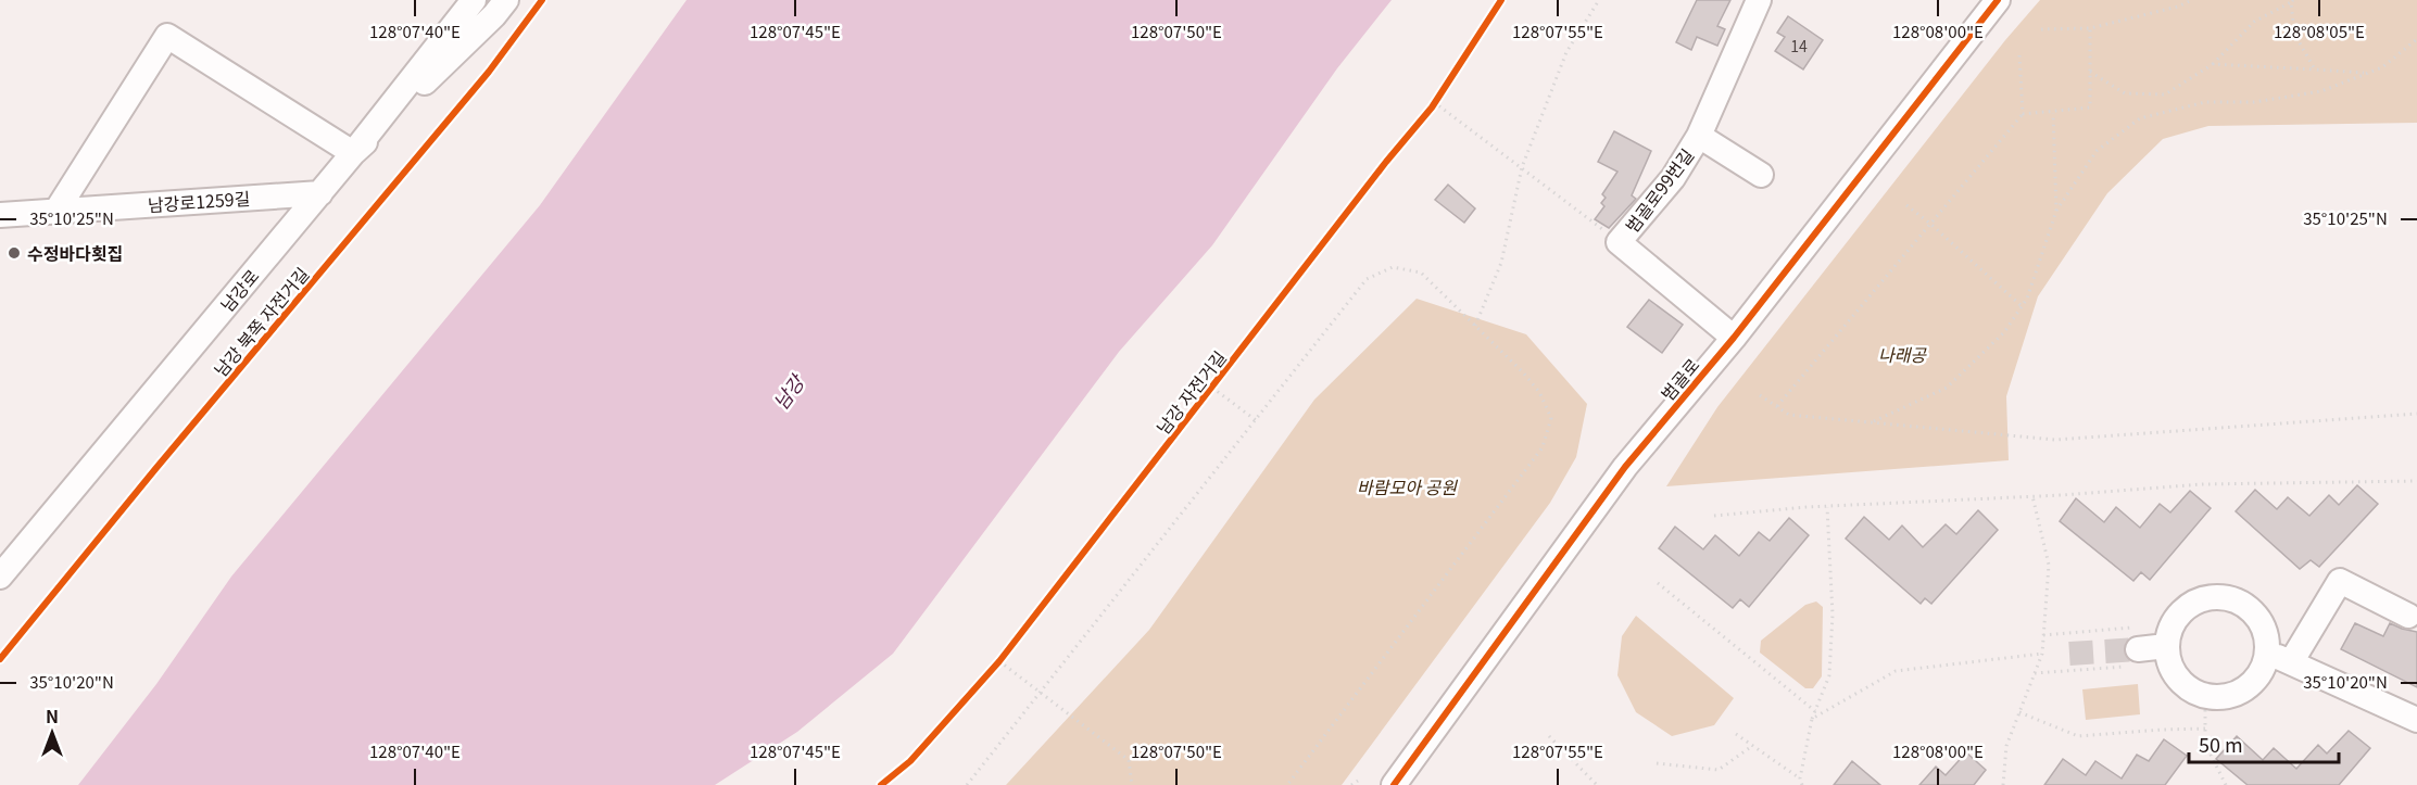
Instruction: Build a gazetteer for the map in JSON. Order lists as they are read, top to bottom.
{
  "streets": {
    "street": [
      "범골로99번길",
      "남강로1259길",
      "남강로",
      "범골로"
    ],
    "cycle path": ["남강 북쪽 자전거길", "남강 자전거길"]
  },
  "crossings": [
    ["범골로99번길", "범골로"],
    ["남강로1259길", "남강로"]
  ],
  "water": ["남강"],
  "parks": ["나래공", "바람모아 공원"],
  "places": ["수정바다횟집"],
  "house_numbers": ["14"],
  "scale_bar": "50 m",
  "north": "top",
  "coordinates": [
    "128°07'40\"E",
    "128°07'45\"E",
    "128°07'50\"E",
    "128°07'55\"E",
    "128°08'00\"E",
    "128°08'05\"E",
    "35°10'25\"N",
    "35°10'20\"N"
  ]
}
